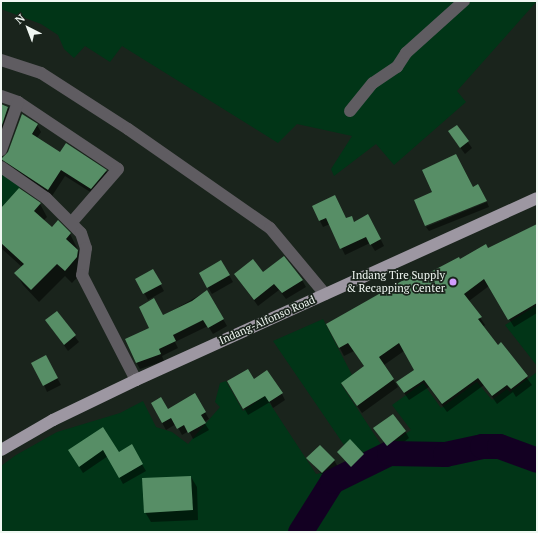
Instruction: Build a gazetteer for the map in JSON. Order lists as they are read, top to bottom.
{
  "streets": {
    "main road": ["Indang-Alfonso Road"]
  },
  "places": ["Indang Tire Supply & Recapping Center"],
  "north": "top left"
}
